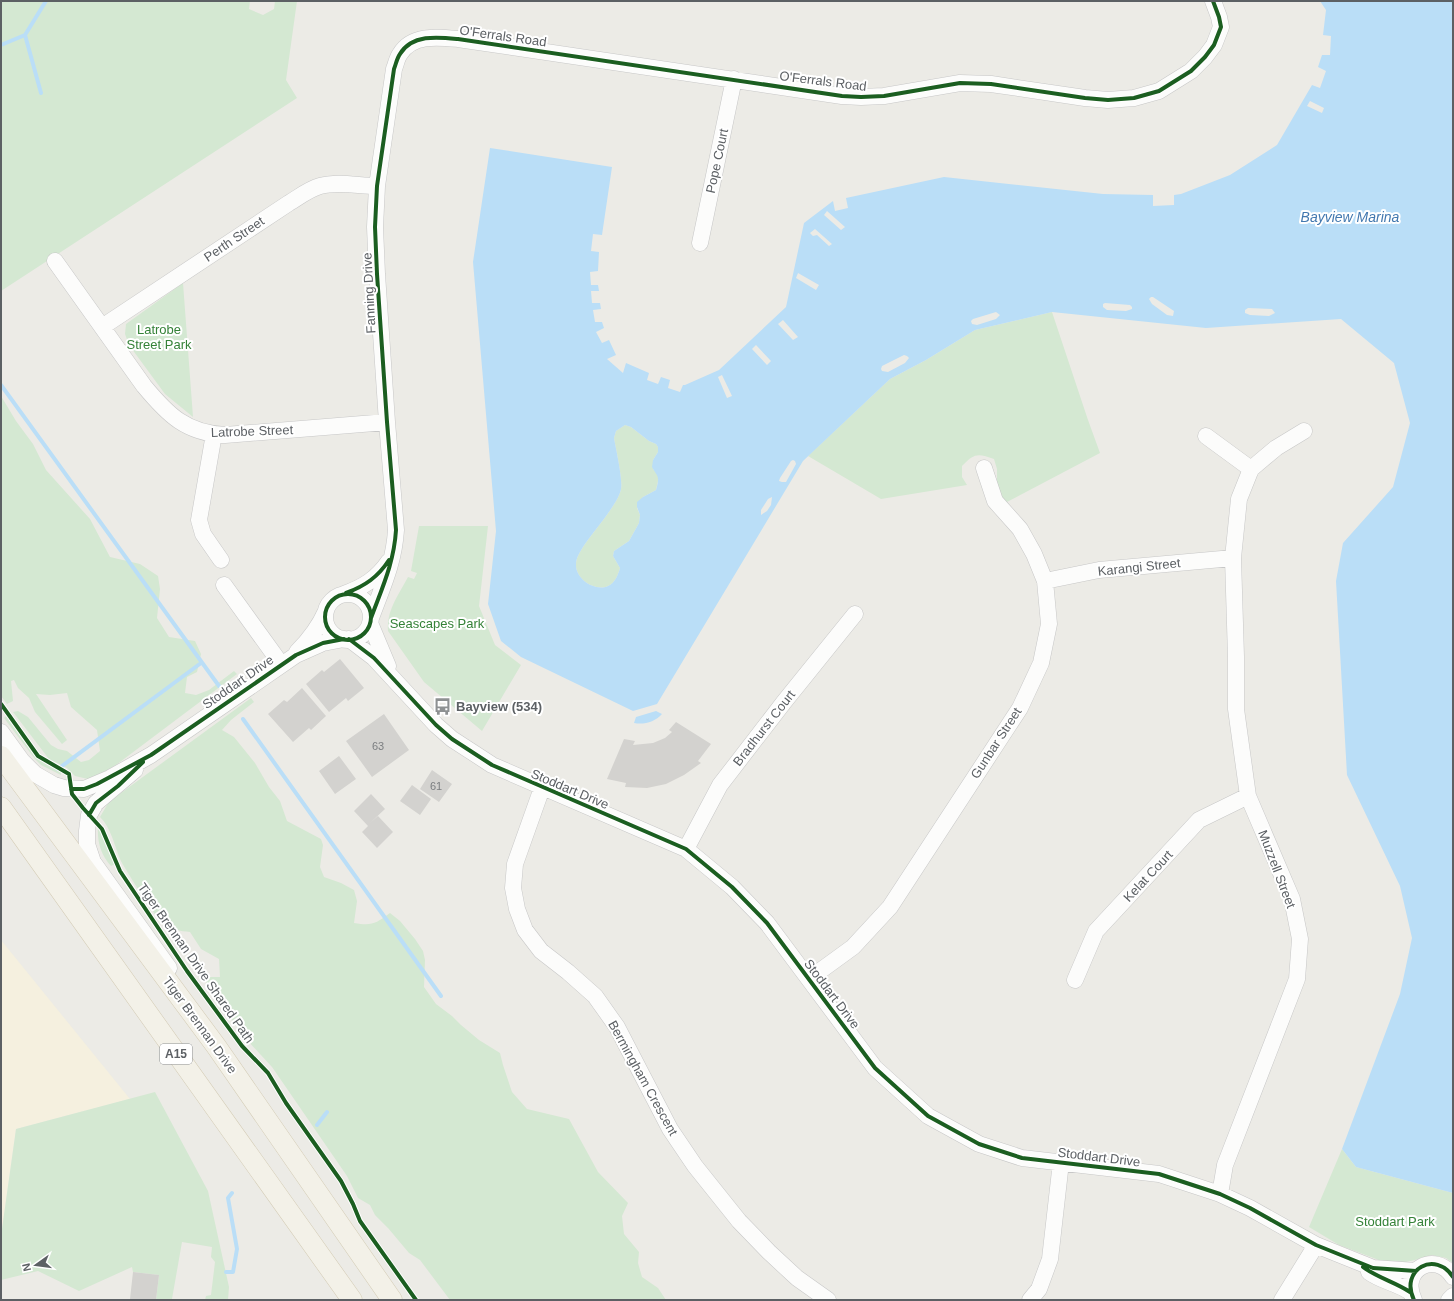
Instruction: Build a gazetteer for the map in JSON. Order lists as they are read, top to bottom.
{
  "streets": {
    "main road": ["Tiger Brennan Drive", "A15"],
    "street": [
      "O'Ferrals Road",
      "Pope Court",
      "Perth Street",
      "Fanning Drive",
      "Latrobe Street",
      "Karangi Street",
      "Stoddart Drive",
      "Bradhurst Court",
      "Gunbar Street",
      "Muzzell Street",
      "Kelat Court",
      "Bermingham Crescent"
    ],
    "cycle path": ["Tiger Brennan Drive Shared Path"]
  },
  "crossings": [
    ["O'Ferrals Road", "Pope Court"],
    ["O'Ferrals Road", "Fanning Drive"],
    ["Perth Street", "Fanning Drive"],
    ["Perth Street", "Latrobe Street"],
    ["Fanning Drive", "Latrobe Street"],
    ["Fanning Drive", "Stoddart Drive"],
    ["Karangi Street", "Gunbar Street"],
    ["Karangi Street", "Muzzell Street"],
    ["Stoddart Drive", "Bradhurst Court"],
    ["Stoddart Drive", "Gunbar Street"],
    ["Stoddart Drive", "Muzzell Street"],
    ["Stoddart Drive", "Tiger Brennan Drive"],
    ["Stoddart Drive", "Bermingham Crescent"],
    ["Muzzell Street", "Kelat Court"]
  ],
  "water": ["Bayview Marina"],
  "parks": ["Latrobe Street Park", "Seascapes Park", "Stoddart Park"],
  "places": {
    "bus stop": ["Bayview (534)"]
  },
  "house_numbers": ["63", "61"],
  "north": "left"
}
